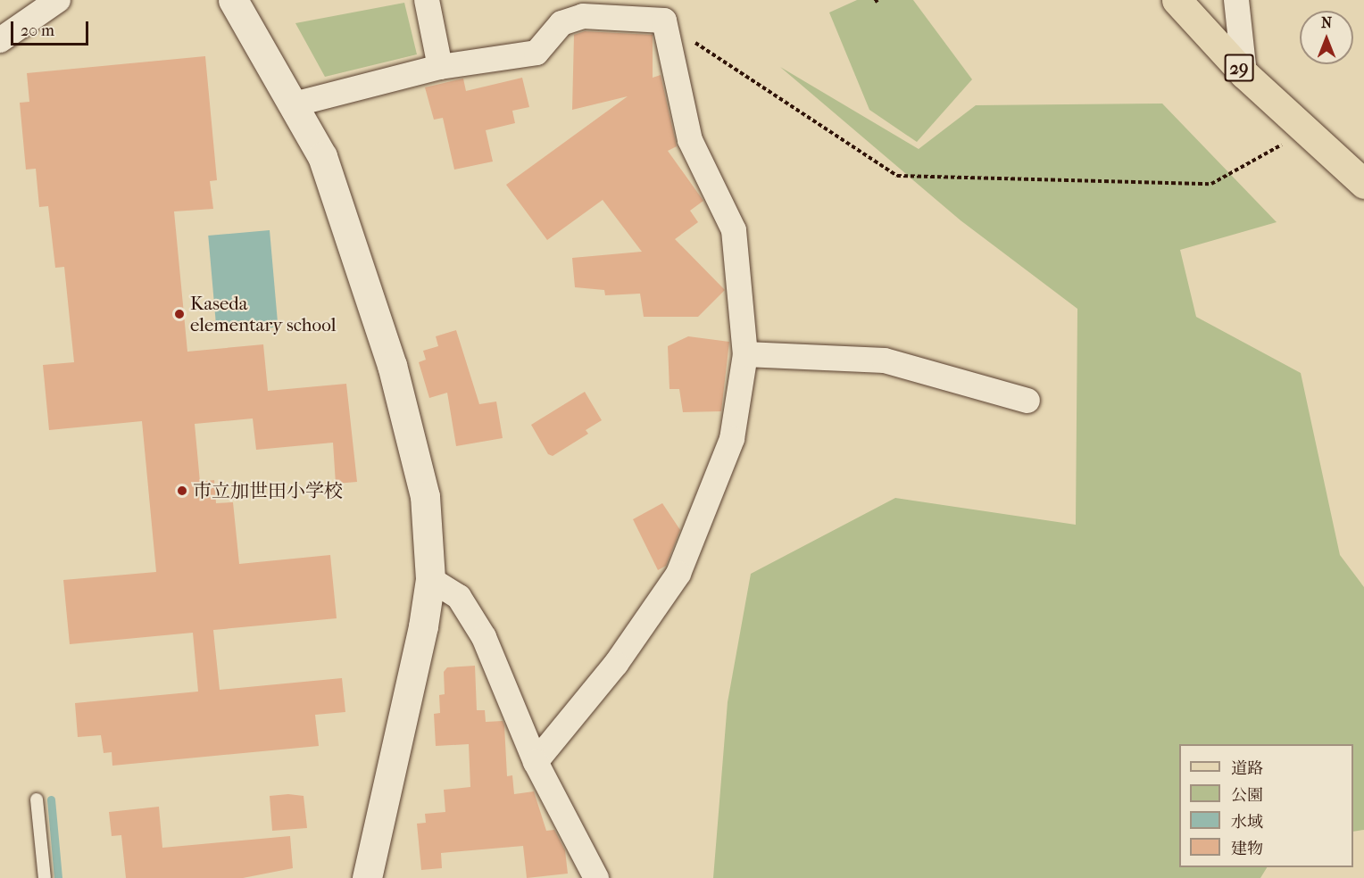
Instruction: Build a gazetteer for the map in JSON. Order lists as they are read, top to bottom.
{
  "streets": {
    "main road": ["29"]
  },
  "places": ["Kaseda elementary school", "市立加世田小学校"],
  "legend": [
    "道路",
    "公園",
    "水域",
    "建物"
  ],
  "scale_bar": "20 m",
  "north": "top"
}
